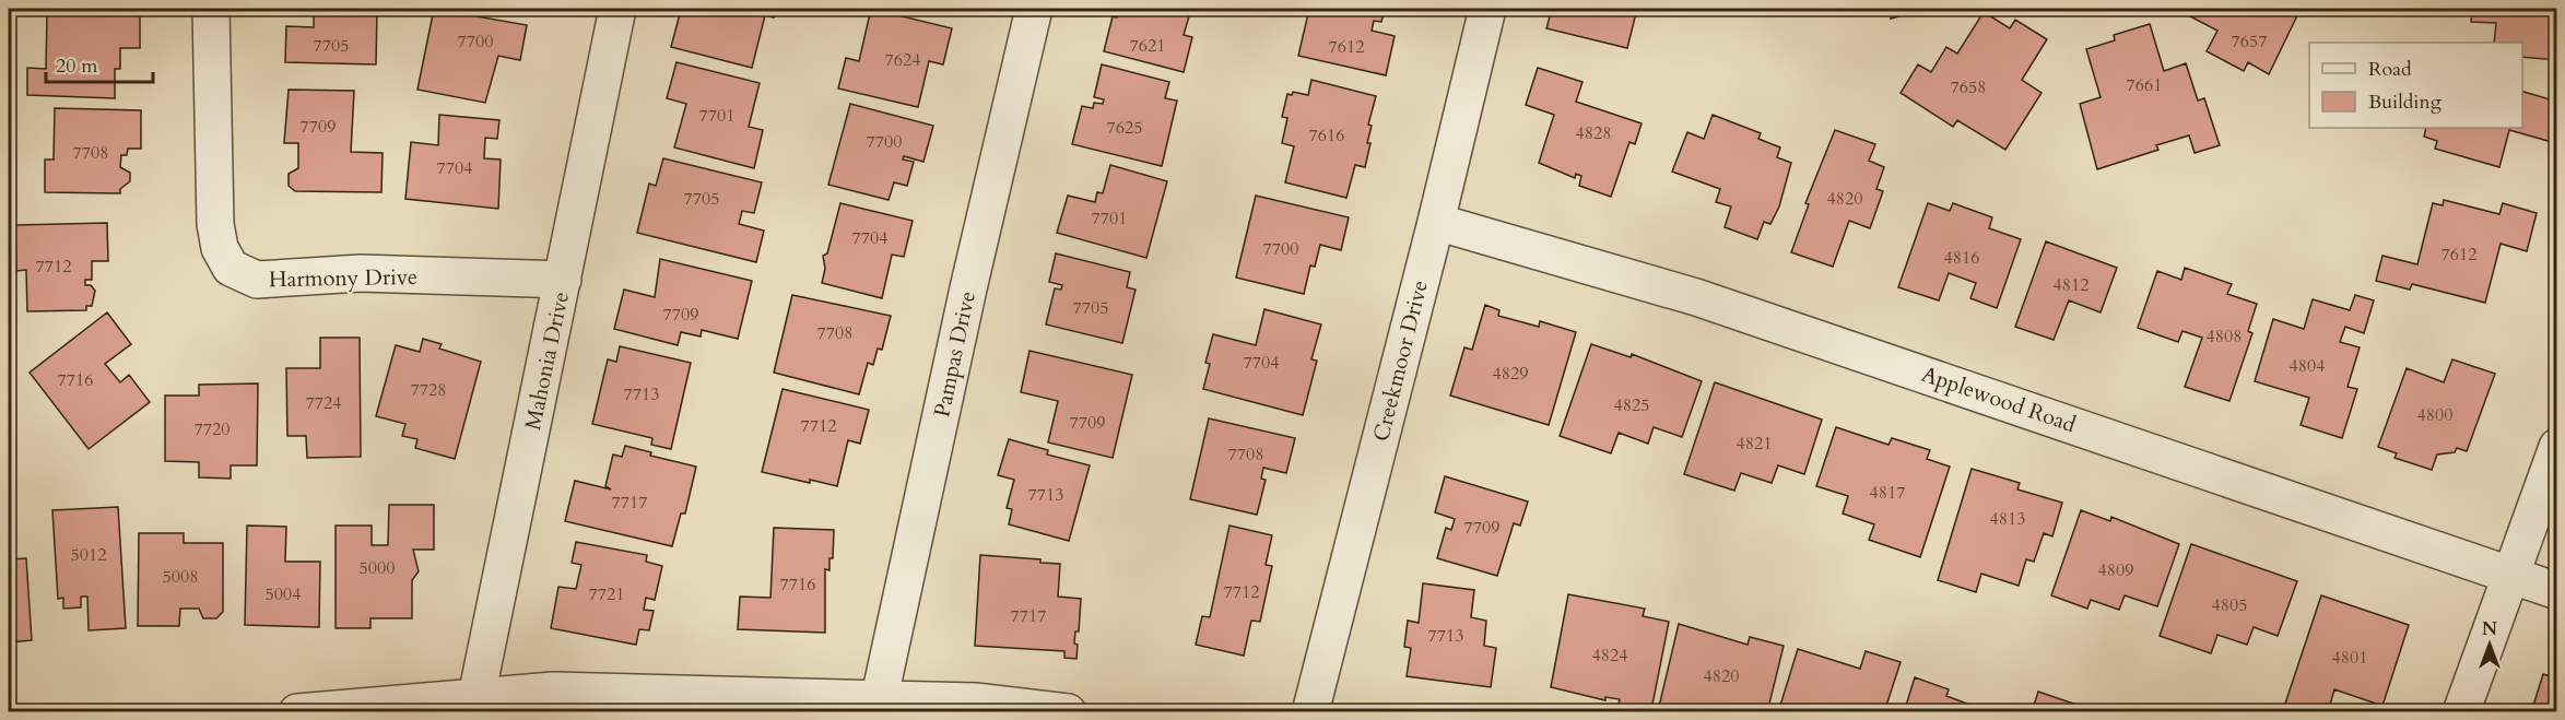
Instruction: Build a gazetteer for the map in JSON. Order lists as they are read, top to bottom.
{
  "streets": {
    "street": [
      "Harmony Drive",
      "Pampas Drive",
      "Mahonia Drive",
      "Creekmoor Drive",
      "Applewood Road"
    ]
  },
  "crossings": [
    ["Harmony Drive", "Mahonia Drive"],
    ["Creekmoor Drive", "Applewood Road"]
  ],
  "house_numbers": [
    "7700",
    "7657",
    "7705",
    "7621",
    "7612",
    "7624",
    "7661",
    "7658",
    "7701",
    "7709",
    "7625",
    "4828",
    "7616",
    "7700",
    "7708",
    "7704",
    "7705",
    "4820",
    "7701",
    "7704",
    "7700",
    "7612",
    "4816",
    "7712",
    "4812",
    "7705",
    "7709",
    "7708",
    "4808",
    "7704",
    "4804",
    "4829",
    "7716",
    "7728",
    "7713",
    "7724",
    "4825",
    "4800",
    "7709",
    "7712",
    "7720",
    "4821",
    "7708",
    "4817",
    "7713",
    "7717",
    "4813",
    "7709",
    "5012",
    "5000",
    "4809",
    "5008",
    "7716",
    "7712",
    "5004",
    "7721",
    "4805",
    "7717",
    "7713",
    "4824",
    "4801",
    "4820"
  ],
  "legend": ["Road", "Building"],
  "scale_bar": "20 m",
  "north": "top"
}
